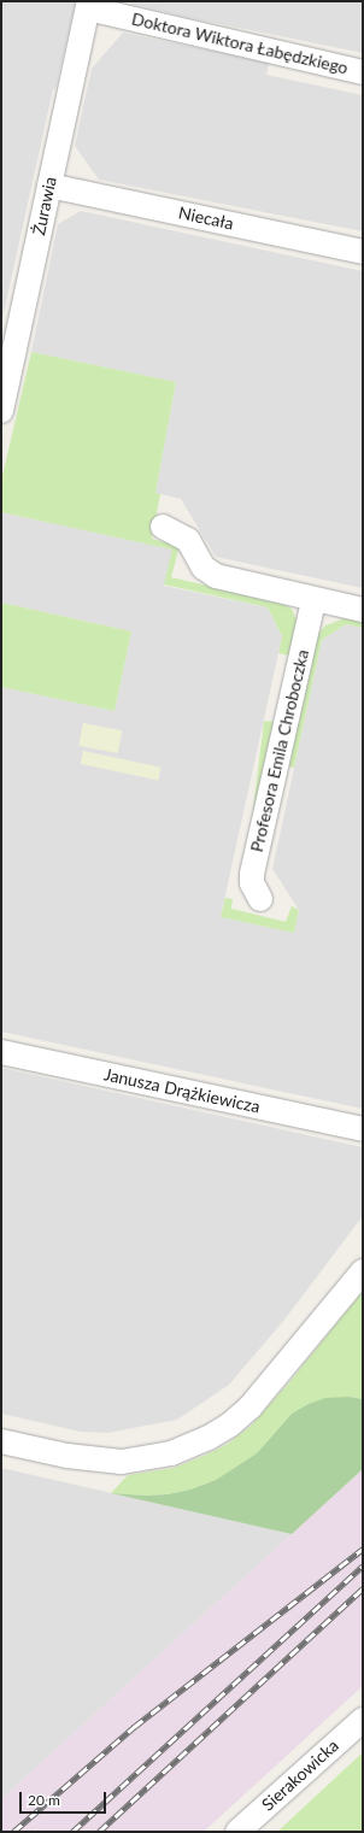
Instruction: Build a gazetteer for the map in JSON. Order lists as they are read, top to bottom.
{
  "streets": {
    "street": [
      "Doktora Wiktora Łabędzkiego",
      "Żurawia",
      "Niecała",
      "Profesora Emila Chroboczka",
      "Janusza Drążkiewicza",
      "Sierakowicka"
    ]
  },
  "crossings": [
    ["Doktora Wiktora Łabędzkiego", "Żurawia"],
    ["Żurawia", "Niecała"]
  ],
  "scale_bar": "20 m"
}
